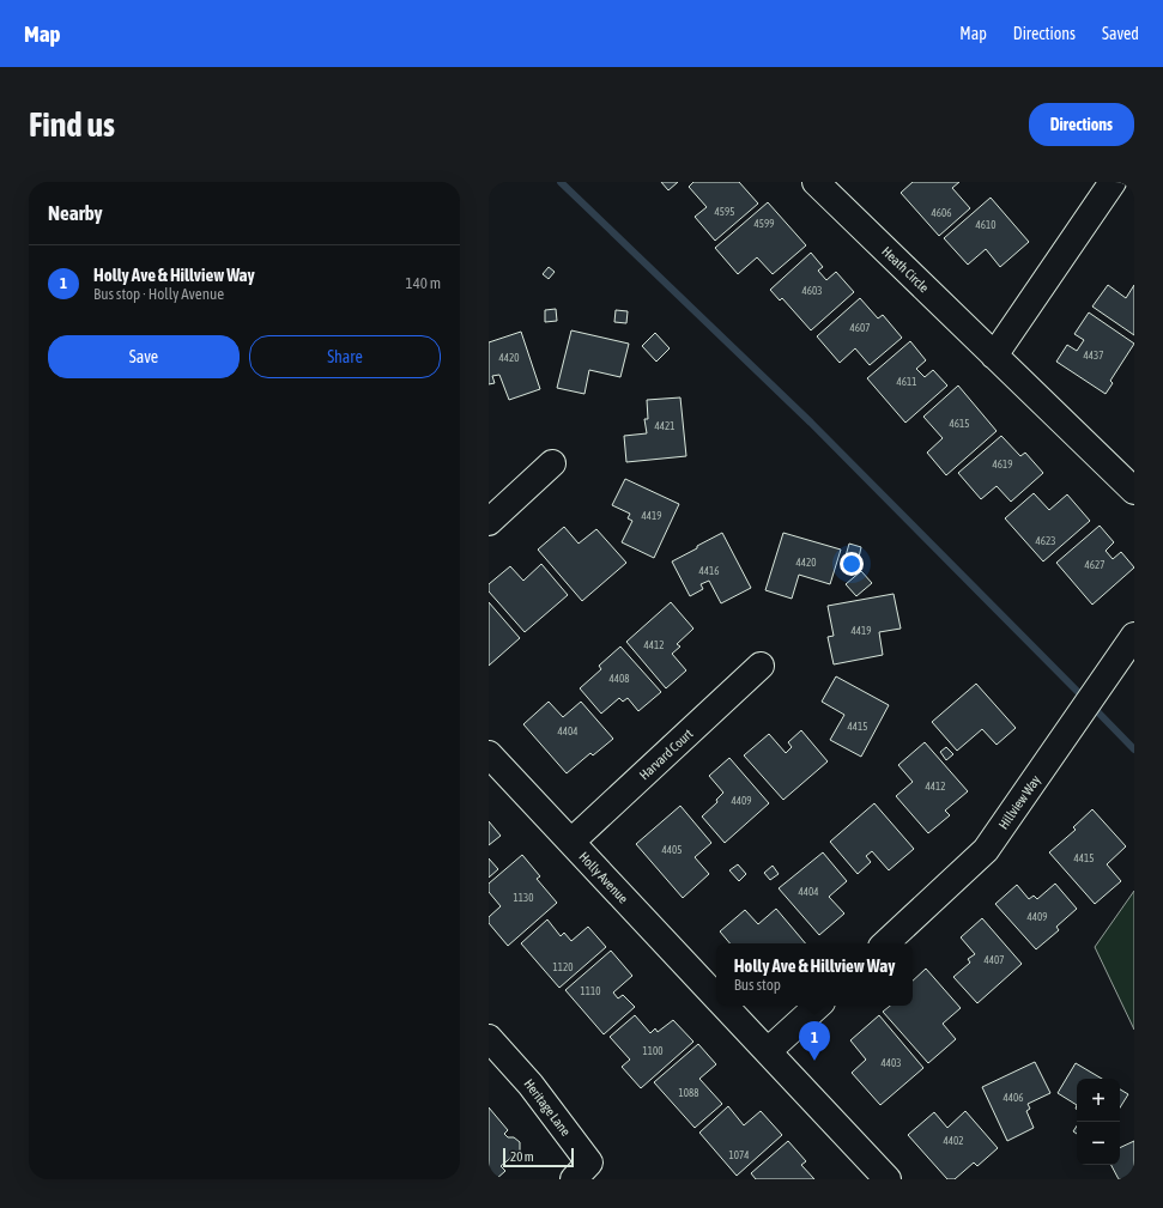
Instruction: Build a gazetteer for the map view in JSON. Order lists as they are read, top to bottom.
{
  "streets": {
    "street": [
      "Heath Circle",
      "Harvard Court",
      "Hillview Way",
      "Holly Avenue",
      "Heritage Lane"
    ]
  },
  "crossings": [
    ["Harvard Court", "Holly Avenue"]
  ],
  "house_numbers": [
    "4595",
    "4606",
    "4599",
    "4610",
    "4603",
    "4607",
    "4437",
    "4420",
    "4611",
    "4615",
    "4421",
    "4619",
    "4419",
    "4623",
    "4420",
    "4627",
    "4416",
    "4419",
    "4412",
    "4408",
    "4415",
    "4404",
    "4412",
    "4409",
    "4405",
    "4415",
    "4404",
    "1130",
    "4409",
    "4407",
    "1120",
    "1110",
    "1100",
    "4403",
    "1088",
    "4406",
    "4402",
    "1074"
  ],
  "scale_bar": "20 m",
  "page": {
    "header": "Map",
    "nav": ["Map", "Directions", "Saved"],
    "buttons": [
      "Directions",
      ["Save", "Share"]
    ],
    "title": "Find us",
    "heading": "Nearby",
    "list": [
      {
        "mark": "1",
        "name": "Holly Ave & Hillview Way",
        "note": "Bus stop · Holly Avenue",
        "value": "140 m"
      }
    ],
    "popup": ["Holly Ave & Hillview Way", "Bus stop"],
    "pins": "1",
    "map_buttons": ["+", "−"],
    "scale": "20 m"
  }
}
